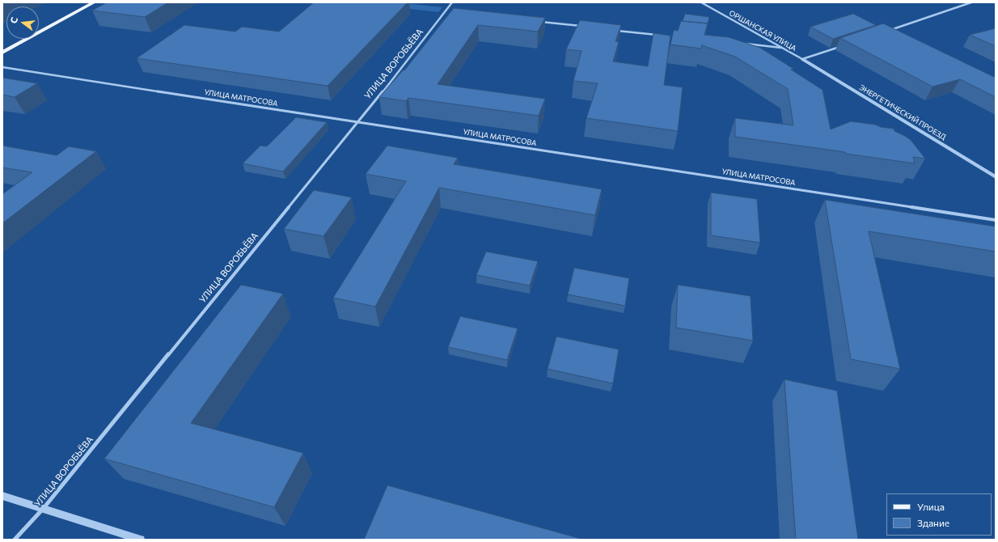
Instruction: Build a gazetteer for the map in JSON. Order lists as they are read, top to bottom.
{
  "streets": {
    "street": [
      "ОРШАНСКАЯ УЛИЦА",
      "УЛИЦА ВОРОБЬЁВА",
      "УЛИЦА МАТРОСОВА",
      "ЭНЕРГЕТИЧЕСКИЙ ПРОЕЗД"
    ]
  },
  "crossings": [
    ["ОРШАНСКАЯ УЛИЦА", "ЭНЕРГЕТИЧЕСКИЙ ПРОЕЗД"],
    ["УЛИЦА ВОРОБЬЁВА", "УЛИЦА МАТРОСОВА"]
  ],
  "legend": ["Улица", "Здание"],
  "north": "left"
}
